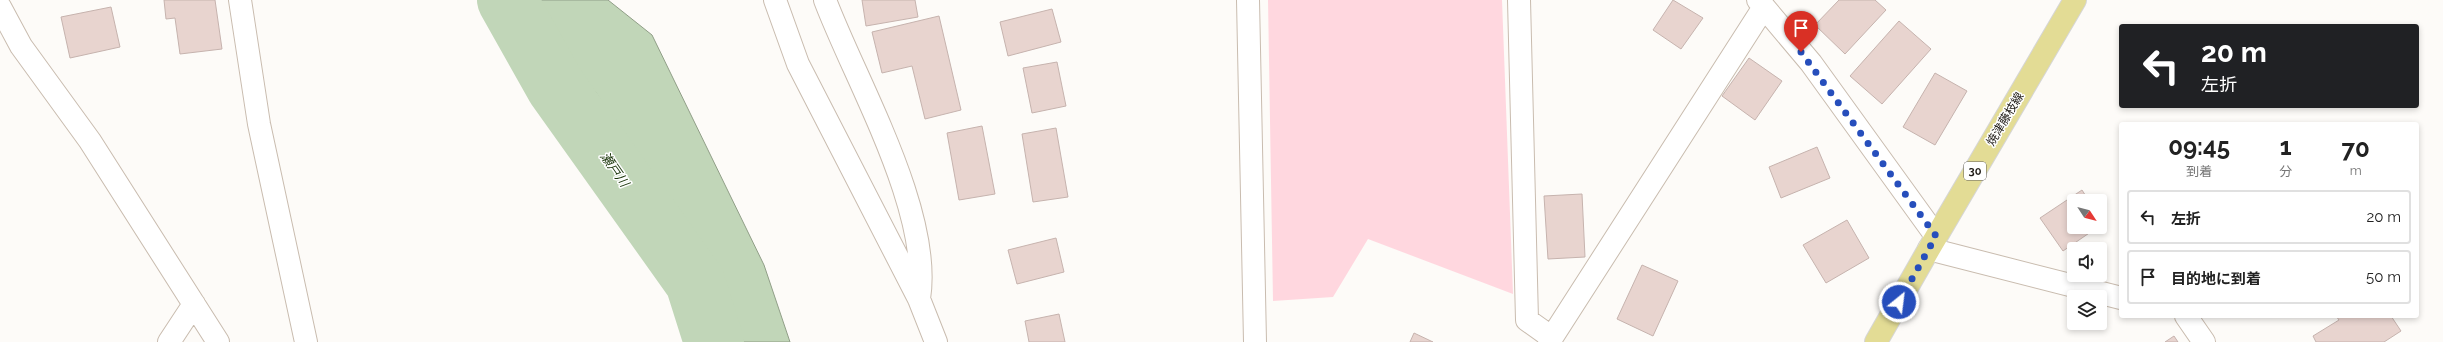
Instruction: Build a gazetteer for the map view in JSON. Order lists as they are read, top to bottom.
{
  "streets": {
    "main road": ["焼津藤枝線", "30"]
  },
  "water": ["瀬戸川"],
  "north": "bottom right",
  "page": {
    "turn": ["20 m", "左折"],
    "eta": [
      "09:45",
      "到着",
      "1",
      "分",
      "70",
      "m"
    ],
    "list": [
      {
        "name": "左折",
        "value": "20 m"
      },
      {
        "name": "目的地に到着",
        "value": "50 m"
      }
    ]
  }
}
